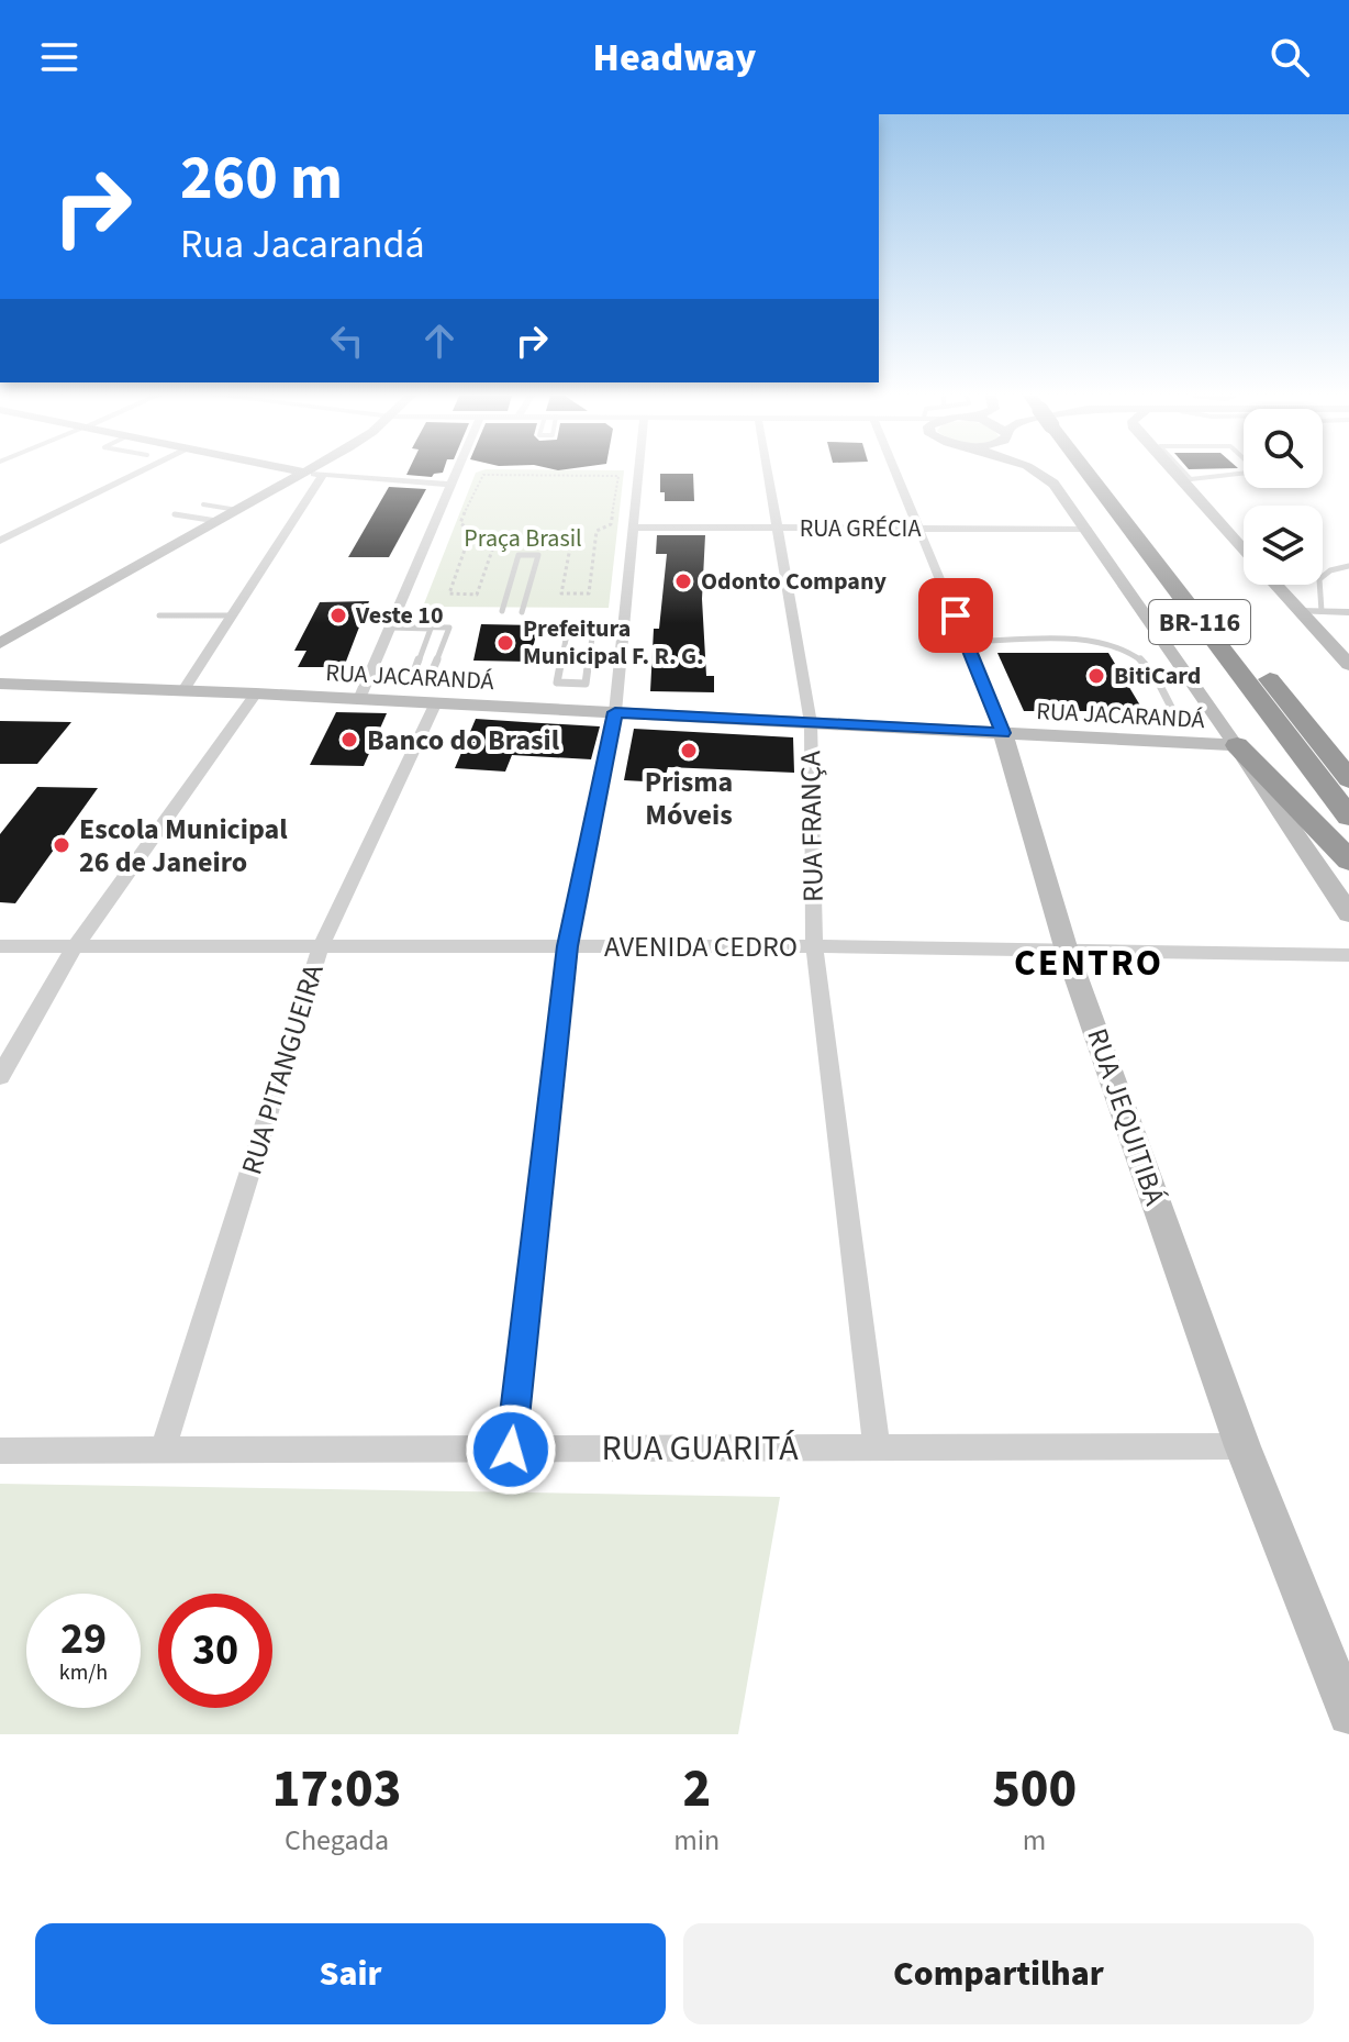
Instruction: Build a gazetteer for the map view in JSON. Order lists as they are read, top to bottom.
{
  "streets": {
    "highway": ["BR-116"],
    "main road": ["RUA JACARANDÁ", "RUA JEQUITIBÁ"],
    "street": [
      "RUA GRÉCIA",
      "RUA FRANÇA",
      "AVENIDA CEDRO",
      "RUA PITANGUEIRA",
      "RUA GUARITÁ"
    ]
  },
  "crossings": [
    ["RUA GRÉCIA", "RUA FRANÇA"],
    ["RUA GRÉCIA", "RUA JEQUITIBÁ"],
    ["RUA JACARANDÁ", "RUA FRANÇA"],
    ["RUA JACARANDÁ", "RUA PITANGUEIRA"],
    ["RUA JACARANDÁ", "RUA JEQUITIBÁ"],
    ["RUA FRANÇA", "AVENIDA CEDRO"],
    ["RUA FRANÇA", "RUA GUARITÁ"],
    ["AVENIDA CEDRO", "RUA PITANGUEIRA"],
    ["AVENIDA CEDRO", "RUA JEQUITIBÁ"],
    ["RUA PITANGUEIRA", "RUA GUARITÁ"],
    ["RUA JEQUITIBÁ", "RUA GUARITÁ"]
  ],
  "districts": ["CENTRO"],
  "parks": ["Praça Brasil"],
  "places": [
    "Odonto Company",
    "Veste 10",
    "Prefeitura Municipal F. R. G.",
    "BitiCard",
    "Banco do Brasil",
    "Prisma Móveis",
    "Escola Municipal 26 de Janeiro"
  ],
  "page": {
    "header": "Headway",
    "turn": ["260 m", "Rua Jacarandá"],
    "speed": "29 km/h",
    "limit": "30",
    "eta": [
      "17:03",
      "Chegada",
      "2",
      "min",
      "500",
      "m"
    ],
    "buttons": ["Sair", "Compartilhar"]
  }
}
